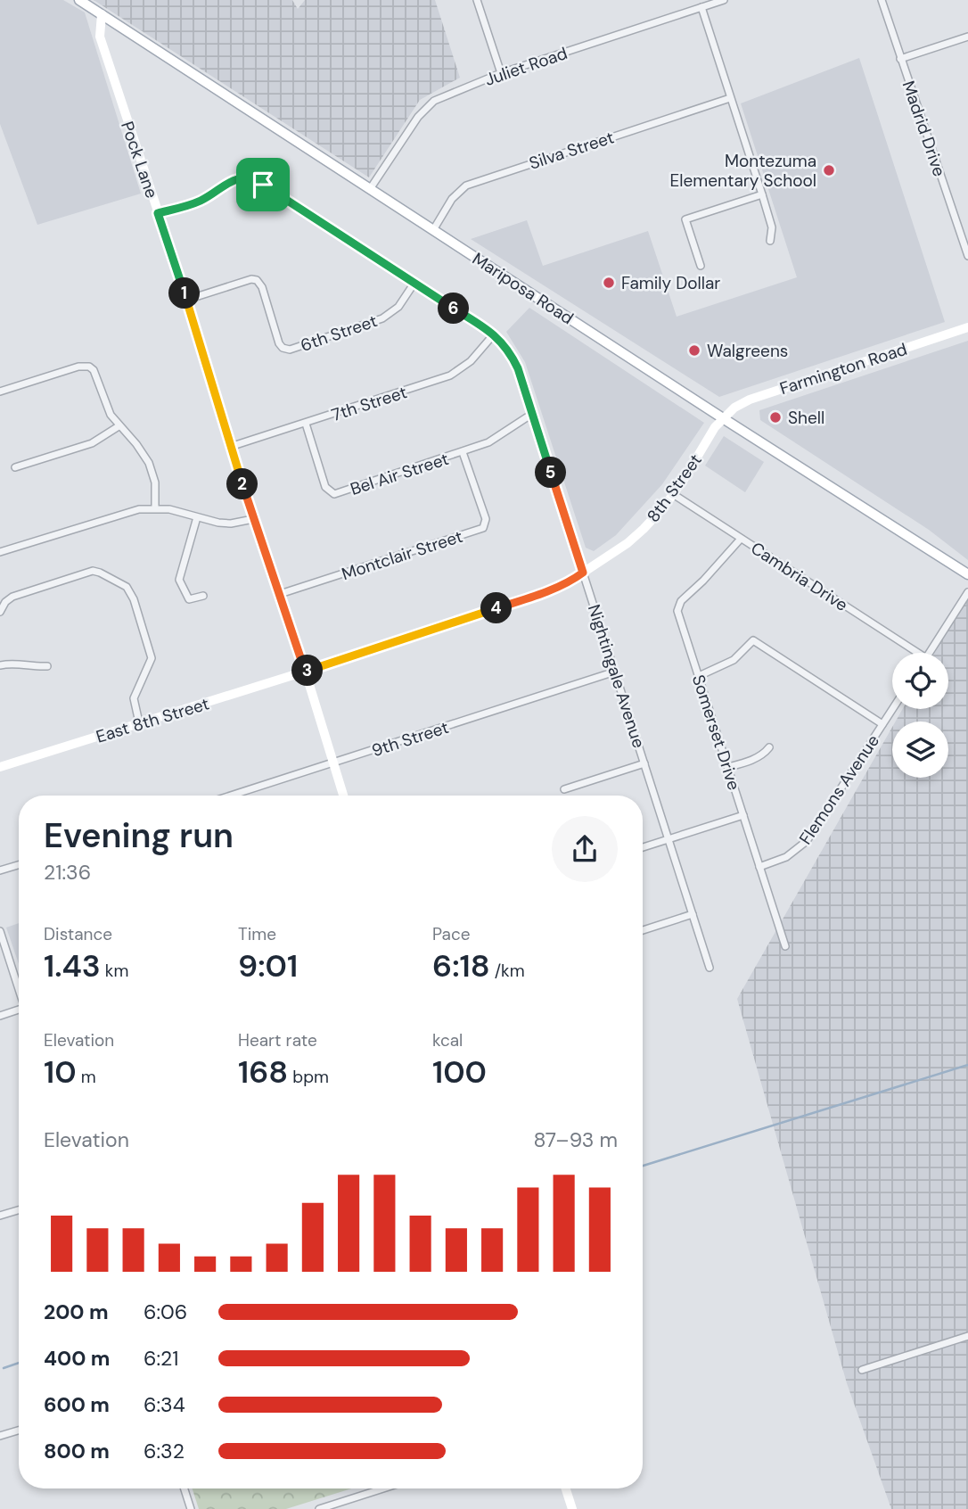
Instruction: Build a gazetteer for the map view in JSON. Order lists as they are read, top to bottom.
{
  "streets": {
    "main road": ["Mariposa Road"],
    "street": [
      "Juliet Road",
      "Madrid Drive",
      "Silva Street",
      "Pock Lane",
      "6th Street",
      "Farmington Road",
      "7th Street",
      "Bel Air Street",
      "8th Street",
      "Montclair Street",
      "Cambria Drive",
      "Nightingale Avenue",
      "East 8th Street",
      "Somerset Drive",
      "9th Street",
      "Flemons Avenue"
    ]
  },
  "crossings": [
    ["Juliet Road", "Mariposa Road"],
    ["Silva Street", "Mariposa Road"],
    ["Pock Lane", "Mariposa Road"],
    ["Pock Lane", "6th Street"],
    ["Pock Lane", "7th Street"],
    ["Pock Lane", "8th Street"],
    ["Pock Lane", "Montclair Street"],
    ["Pock Lane", "Nightingale Avenue"],
    ["Pock Lane", "East 8th Street"],
    ["Pock Lane", "9th Street"],
    ["Mariposa Road", "Farmington Road"],
    ["Mariposa Road", "8th Street"],
    ["6th Street", "Nightingale Avenue"],
    ["Farmington Road", "8th Street"],
    ["7th Street", "Bel Air Street"],
    ["7th Street", "Nightingale Avenue"],
    ["Bel Air Street", "Montclair Street"],
    ["Bel Air Street", "Nightingale Avenue"],
    ["8th Street", "Cambria Drive"],
    ["8th Street", "Nightingale Avenue"],
    ["8th Street", "East 8th Street"],
    ["Cambria Drive", "Somerset Drive"],
    ["Nightingale Avenue", "9th Street"],
    ["Somerset Drive", "Flemons Avenue"]
  ],
  "places": [
    "Montezuma Elementary School",
    "Family Dollar",
    "Walgreens",
    "Shell"
  ],
  "page": {
    "pins": [
      "1",
      "6",
      "5",
      "2",
      "4",
      "3"
    ],
    "heading": ["Evening run", "21:36"],
    "stats": [
      ["Distance", "1.43 km"],
      ["Time", "9:01"],
      ["Pace", "6:18 /km"],
      ["Elevation", "10 m"],
      ["Heart rate", "168 bpm"],
      ["kcal", "100"]
    ],
    "chart": ["Elevation", "87–93 m"],
    "list": [
      {
        "name": "200 m",
        "note": "6:06"
      },
      {
        "name": "400 m",
        "note": "6:21"
      },
      {
        "name": "600 m",
        "note": "6:34"
      },
      {
        "name": "800 m",
        "note": "6:32"
      }
    ]
  }
}
